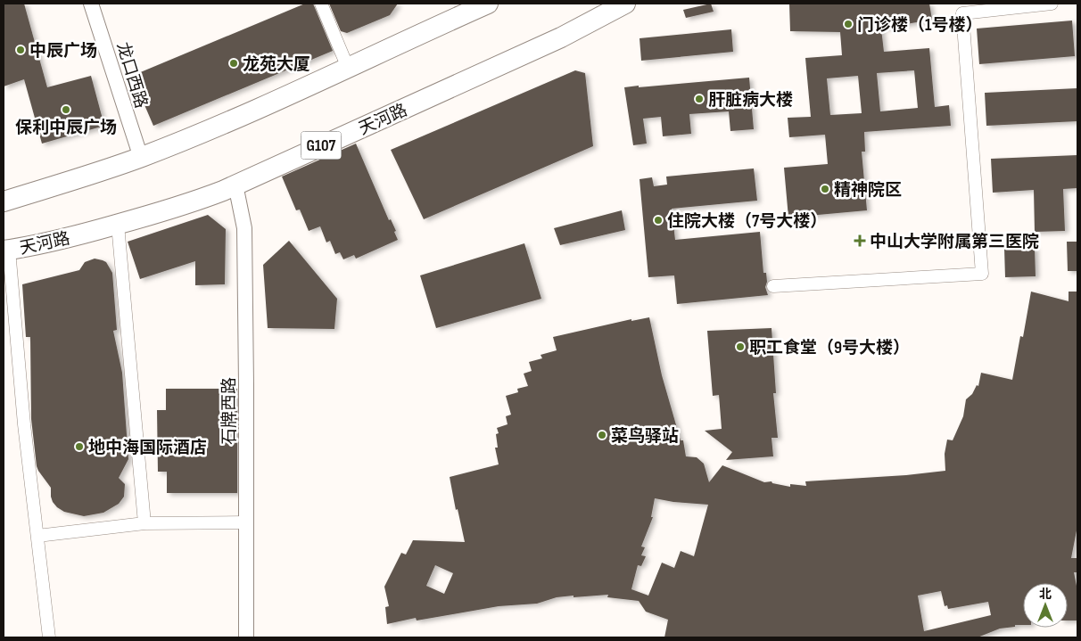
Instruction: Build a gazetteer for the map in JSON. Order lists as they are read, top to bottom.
{
  "streets": {
    "highway": ["天河路", "G107"],
    "street": ["龙口西路", "石牌西路"]
  },
  "crossings": [
    ["天河路", "石牌西路"]
  ],
  "places": {
    "other": [
      "门诊楼（1号楼）",
      "中辰广场",
      "龙苑大厦",
      "肝脏病大楼",
      "保利中辰广场",
      "精神院区",
      "住院大楼（7号大楼）",
      "职工食堂（9号大楼）",
      "菜鸟驿站",
      "地中海国际酒店"
    ],
    "health": ["中山大学附属第三医院"]
  },
  "north": "top"
}
